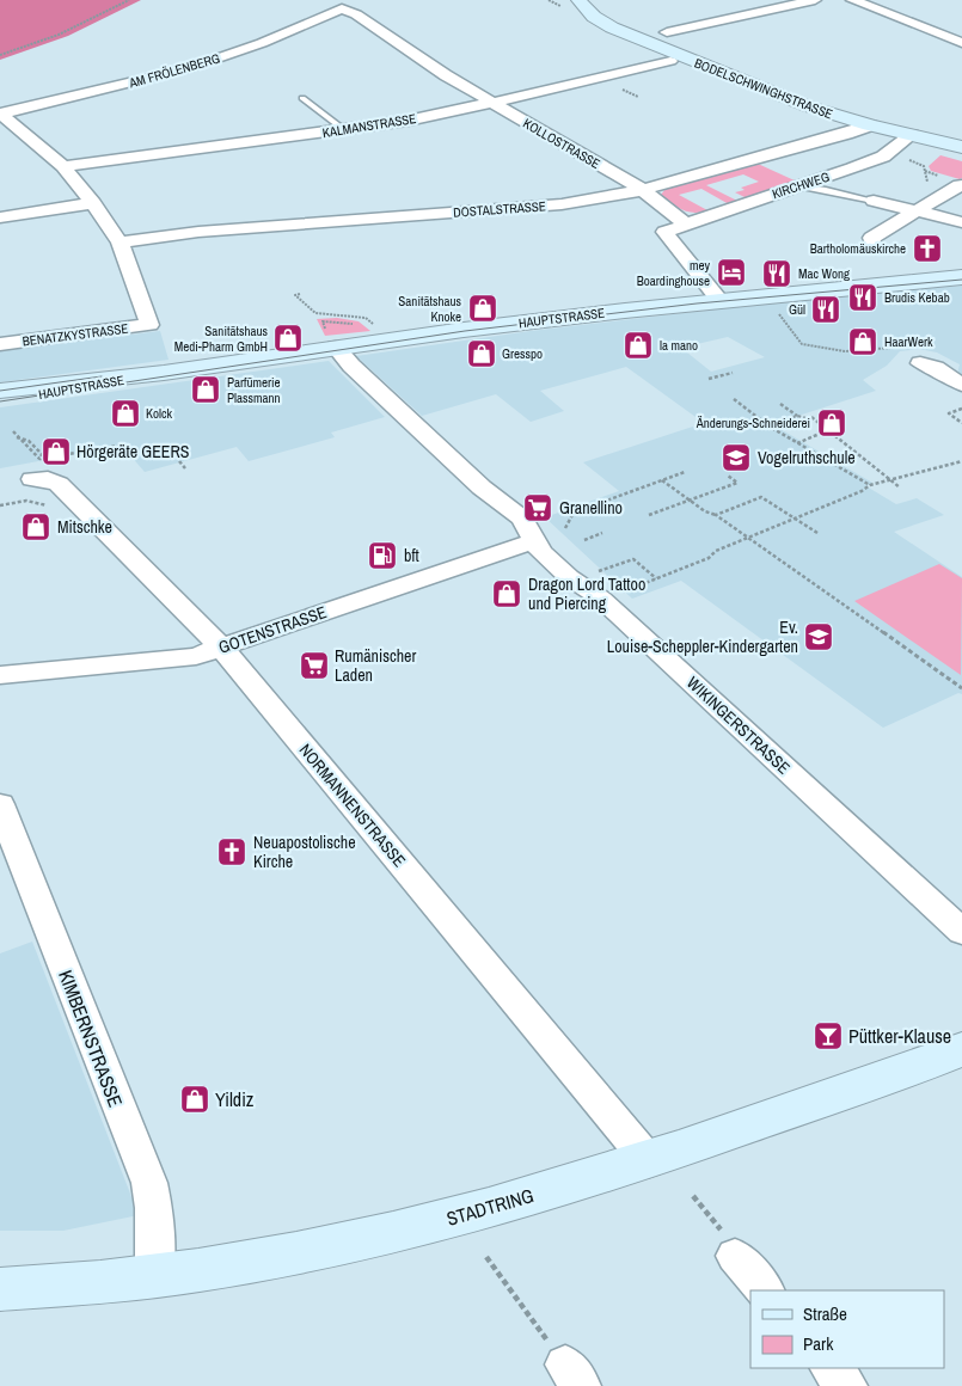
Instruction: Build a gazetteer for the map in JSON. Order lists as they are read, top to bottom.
{
  "streets": {
    "street": [
      "AM FRÖLENBERG",
      "BODELSCHWINGHSTRASSE",
      "KALMANSTRASSE",
      "KOLLOSTRASSE",
      "KIRCHWEG",
      "DOSTALSTRASSE",
      "HAUPTSTRASSE",
      "BENATZKYSTRASSE",
      "GOTENSTRASSE",
      "WIKINGERSTRASSE",
      "NORMANNENSTRASSE",
      "KIMBERNSTRASSE",
      "STADTRING"
    ]
  },
  "crossings": [
    ["AM FRÖLENBERG", "KOLLOSTRASSE"],
    ["BODELSCHWINGHSTRASSE", "KIRCHWEG"],
    ["BODELSCHWINGHSTRASSE", "DOSTALSTRASSE"],
    ["KALMANSTRASSE", "KOLLOSTRASSE"],
    ["KOLLOSTRASSE", "KIRCHWEG"],
    ["KOLLOSTRASSE", "DOSTALSTRASSE"],
    ["DOSTALSTRASSE", "BENATZKYSTRASSE"],
    ["HAUPTSTRASSE", "WIKINGERSTRASSE"],
    ["GOTENSTRASSE", "WIKINGERSTRASSE"],
    ["GOTENSTRASSE", "NORMANNENSTRASSE"],
    ["NORMANNENSTRASSE", "STADTRING"],
    ["KIMBERNSTRASSE", "STADTRING"]
  ],
  "places": {
    "church": ["Bartholomäuskirche", "Neuapostolische Kirche"],
    "hotel": ["mey Boardinghouse"],
    "restaurant": ["Mac Wong", "Brudis Kebab", "Gül"],
    "shop": [
      "Sanitätshaus Knoke",
      "Sanitätshaus Medi-Pharm GmbH",
      "HaarWerk",
      "la mano",
      "Gresspo",
      "Parfümerie Plassmann",
      "Kolck",
      "Änderungs-Schneiderei",
      "Hörgeräte GEERS",
      "Mitschke",
      "Dragon Lord Tattoo und Piercing",
      "Yildiz"
    ],
    "school or university": ["Vogelruthschule", "Ev. Louise-Scheppler-Kindergarten"],
    "supermarket": ["Granellino", "Rumänischer Laden"],
    "fuel station": ["bft"],
    "bar": ["Püttker-Klause"]
  },
  "legend": ["Straße", "Park"]
}
